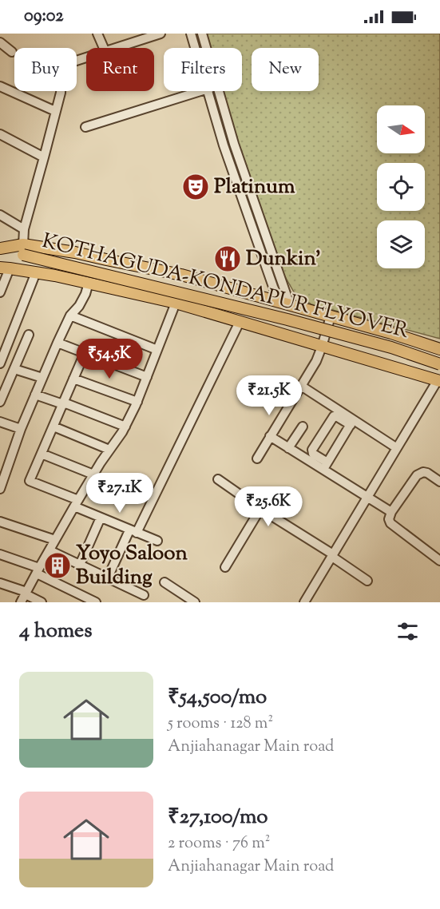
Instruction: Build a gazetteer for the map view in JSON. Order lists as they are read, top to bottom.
{
  "streets": {
    "main road": ["KOTHAGUDA-KONDAPUR FLYOVER"]
  },
  "places": {
    "theatre": ["Platinum"],
    "restaurant": ["Dunkin'"],
    "building": ["Yoyo Saloon Building"]
  },
  "north": "right",
  "page": {
    "status": "09:02",
    "chip": [
      "Buy",
      "Rent",
      "Filters",
      "New"
    ],
    "price": [
      "₹54.5K",
      "₹21.5K",
      "₹27.1K",
      "₹25.6K"
    ],
    "heading": "4 homes",
    "list": [
      {
        "name": "₹54,500/mo",
        "note": "5 rooms · 128 m² · Anjiahanagar Main road"
      },
      {
        "name": "₹27,100/mo",
        "note": "2 rooms · 76 m² · Anjiahanagar Main road"
      }
    ]
  }
}
